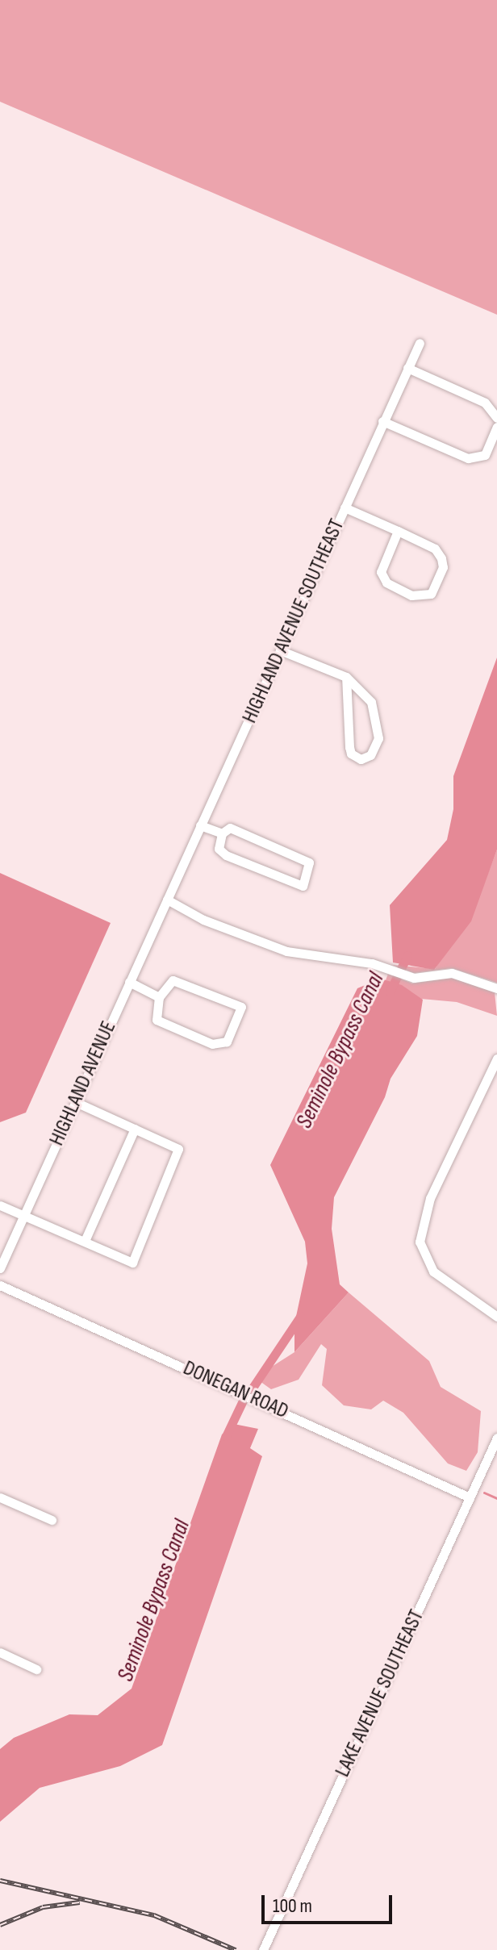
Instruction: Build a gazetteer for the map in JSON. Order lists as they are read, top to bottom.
{
  "streets": {
    "street": [
      "HIGHLAND AVENUE SOUTHEAST",
      "HIGHLAND AVENUE",
      "DONEGAN ROAD",
      "LAKE AVENUE SOUTHEAST"
    ]
  },
  "crossings": [
    ["HIGHLAND AVENUE SOUTHEAST", "HIGHLAND AVENUE"],
    ["DONEGAN ROAD", "LAKE AVENUE SOUTHEAST"]
  ],
  "water": ["Seminole Bypass Canal"],
  "scale_bar": "100 m"
}
